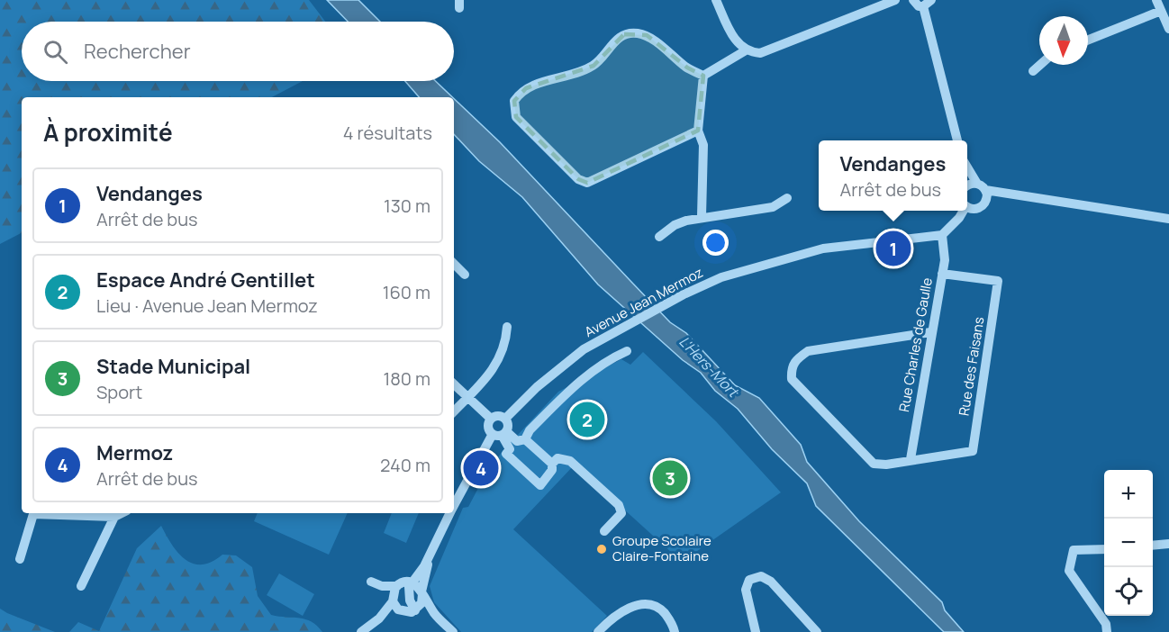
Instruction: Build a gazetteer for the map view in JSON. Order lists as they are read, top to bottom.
{
  "streets": {
    "street": ["Avenue Jean Mermoz", "Rue Charles de Gaulle", "Rue des Faisans"]
  },
  "crossings": [
    ["Avenue Jean Mermoz", "Rue Charles de Gaulle"],
    ["Rue Charles de Gaulle", "Rue des Faisans"]
  ],
  "water": ["L'Hers-Mort"],
  "places": ["Groupe Scolaire Claire-Fontaine"],
  "north": "bottom",
  "page": {
    "search": "Rechercher",
    "heading": ["À proximité", "4 résultats"],
    "popup": ["Vendanges", "Arrêt de bus"],
    "list": [
      {
        "mark": "1",
        "name": "Vendanges",
        "note": "Arrêt de bus",
        "value": "130 m"
      },
      {
        "mark": "2",
        "name": "Espace André Gentillet",
        "note": "Lieu · Avenue Jean Mermoz",
        "value": "160 m"
      },
      {
        "mark": "3",
        "name": "Stade Municipal",
        "note": "Sport",
        "value": "180 m"
      },
      {
        "mark": "4",
        "name": "Mermoz",
        "note": "Arrêt de bus",
        "value": "240 m"
      }
    ],
    "pins": [
      "1",
      "2",
      "4",
      "3"
    ],
    "map_buttons": ["+", "−"]
  }
}
